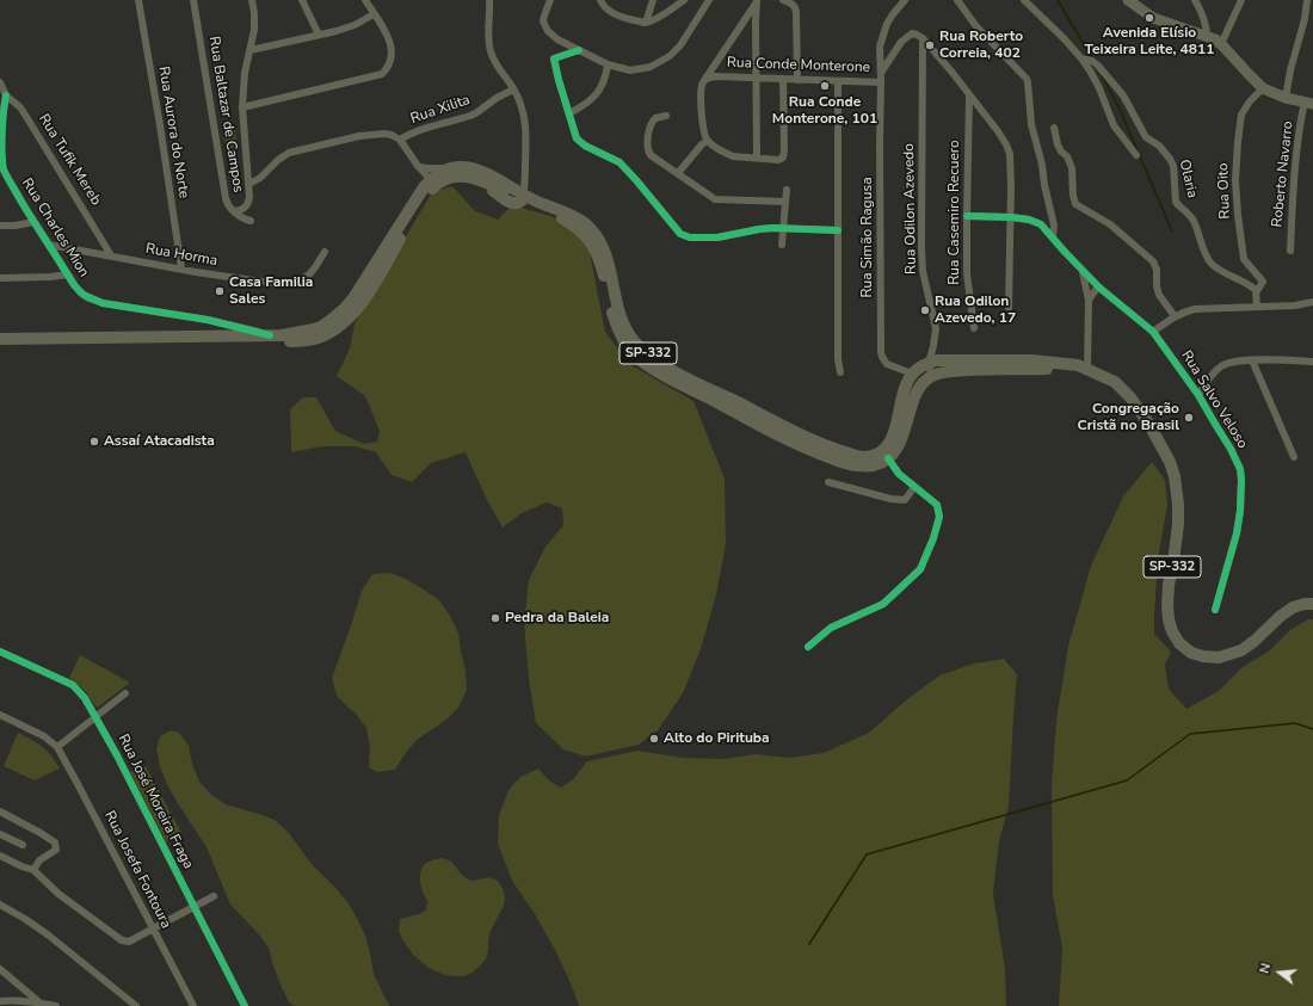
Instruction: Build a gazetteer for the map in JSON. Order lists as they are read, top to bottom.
{
  "streets": {
    "main road": ["SP-332"],
    "street": [
      "Rua Conde Monterone",
      "Rua Xilita",
      "Rua Baltazar de Campos",
      "Rua Aurora do Norte",
      "Rua Tufik Mereb",
      "Roberto Navarro",
      "Olaria",
      "Rua Oito",
      "Rua Odilon Azevedo",
      "Rua Casemiro Recuero",
      "Rua Charles Mion",
      "Rua Simão Ragusa",
      "Rua Horma",
      "Rua Salvo Veloso",
      "Rua José Moreira Fraga",
      "Rua Josefa Fontoura"
    ]
  },
  "crossings": [
    ["Rua Conde Monterone", "Rua Simão Ragusa"],
    ["Rua Aurora do Norte", "Rua Horma"],
    ["Rua Tufik Mereb", "Rua Charles Mion"],
    ["Rua Tufik Mereb", "Rua Horma"],
    ["Olaria", "Rua Oito"],
    ["Rua Odilon Azevedo", "SP-332"],
    ["Rua Casemiro Recuero", "Rua Salvo Veloso"],
    ["Rua Charles Mion", "Rua Horma"],
    ["Rua Simão Ragusa", "SP-332"]
  ],
  "places": [
    "Avenida Elísio Teixeira Leite, 4811",
    "Rua Roberto Correia, 402",
    "Rua Conde Monterone, 101",
    "Casa Familia Sales",
    "Rua Odilon Azevedo, 17",
    "Congregação Cristã no Brasil",
    "Assaí Atacadista",
    "Pedra da Baleia",
    "Alto do Pirituba"
  ],
  "north": "left"
}
